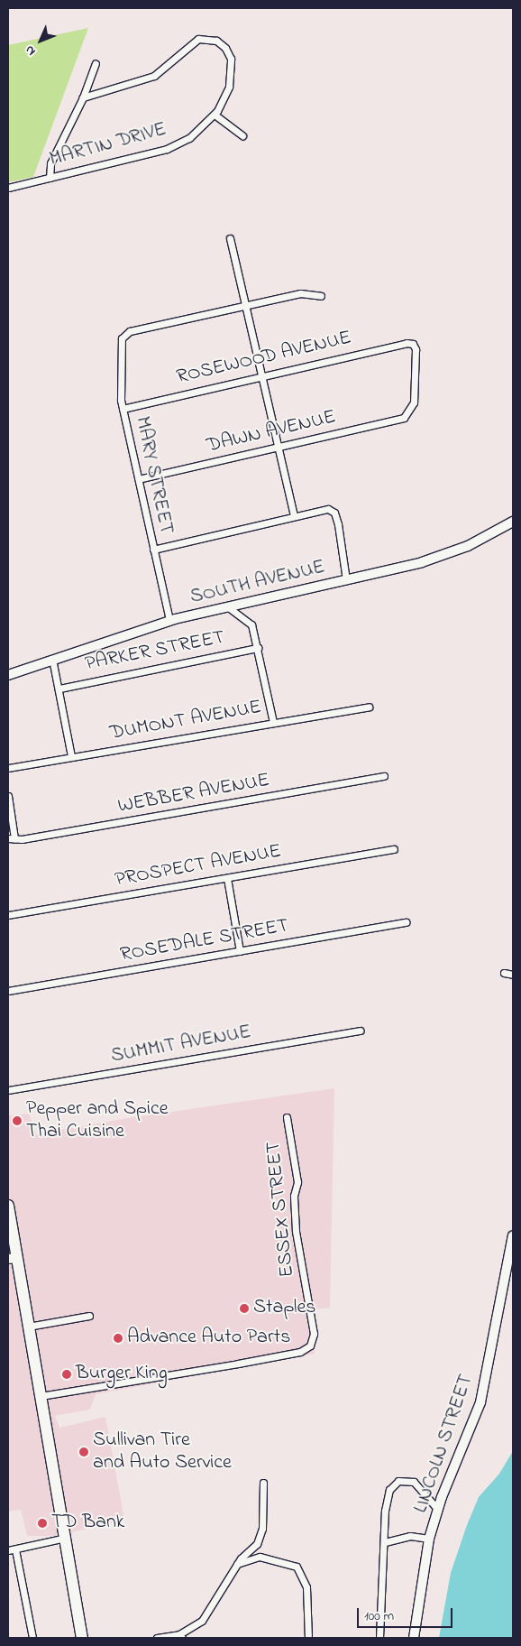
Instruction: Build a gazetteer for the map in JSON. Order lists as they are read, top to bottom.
{
  "streets": {
    "street": [
      "MARTIN DRIVE",
      "ROSEWOOD AVENUE",
      "DAWN AVENUE",
      "MARY STREET",
      "SOUTH AVENUE",
      "PARKER STREET",
      "DUMONT AVENUE",
      "WEBBER AVENUE",
      "PROSPECT AVENUE",
      "ROSEDALE STREET",
      "SUMMIT AVENUE",
      "ESSEX STREET",
      "LINCOLN STREET"
    ]
  },
  "crossings": [
    ["ROSEWOOD AVENUE", "DAWN AVENUE"],
    ["ROSEWOOD AVENUE", "MARY STREET"],
    ["DAWN AVENUE", "MARY STREET"],
    ["MARY STREET", "SOUTH AVENUE"]
  ],
  "places": [
    "Pepper and Spice Thai Cuisine",
    "Staples",
    "Advance Auto Parts",
    "Burger King",
    "Sullivan Tire and Auto Service",
    "TD Bank"
  ],
  "scale_bar": "100 m",
  "north": "bottom left"
}
